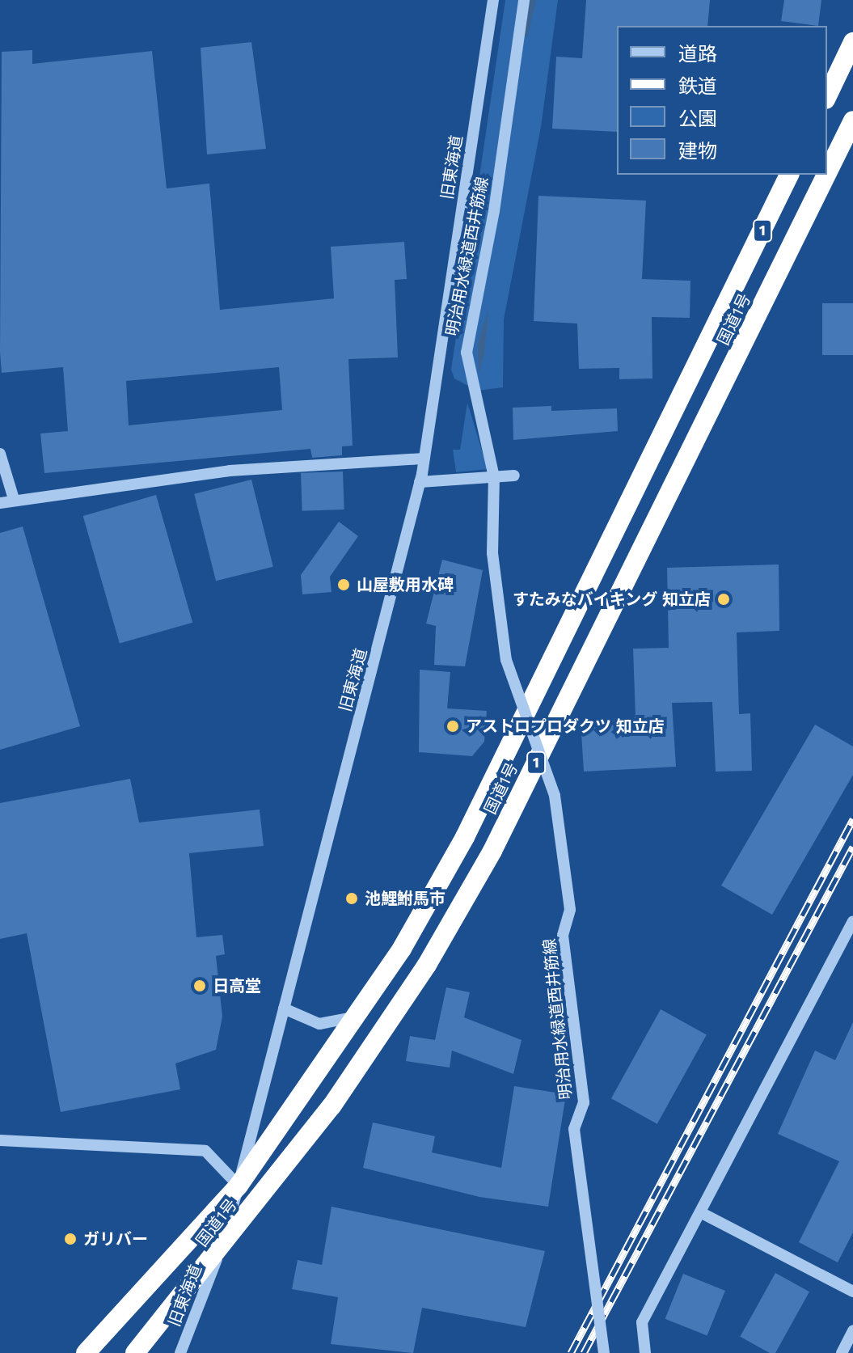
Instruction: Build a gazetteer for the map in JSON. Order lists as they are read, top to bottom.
{
  "streets": {
    "highway": ["1", "国道1号"],
    "street": ["旧東海道", "明治用水緑道西井筋線"]
  },
  "crossings": [
    ["旧東海道", "国道1号"]
  ],
  "places": [
    "山屋敷用水碑",
    "すたみなバイキング 知立店",
    "アストロプロダクツ 知立店",
    "池鯉鮒馬市",
    "日高堂",
    "ガリバー"
  ],
  "legend": [
    "道路",
    "鉄道",
    "公園",
    "建物"
  ]
}
